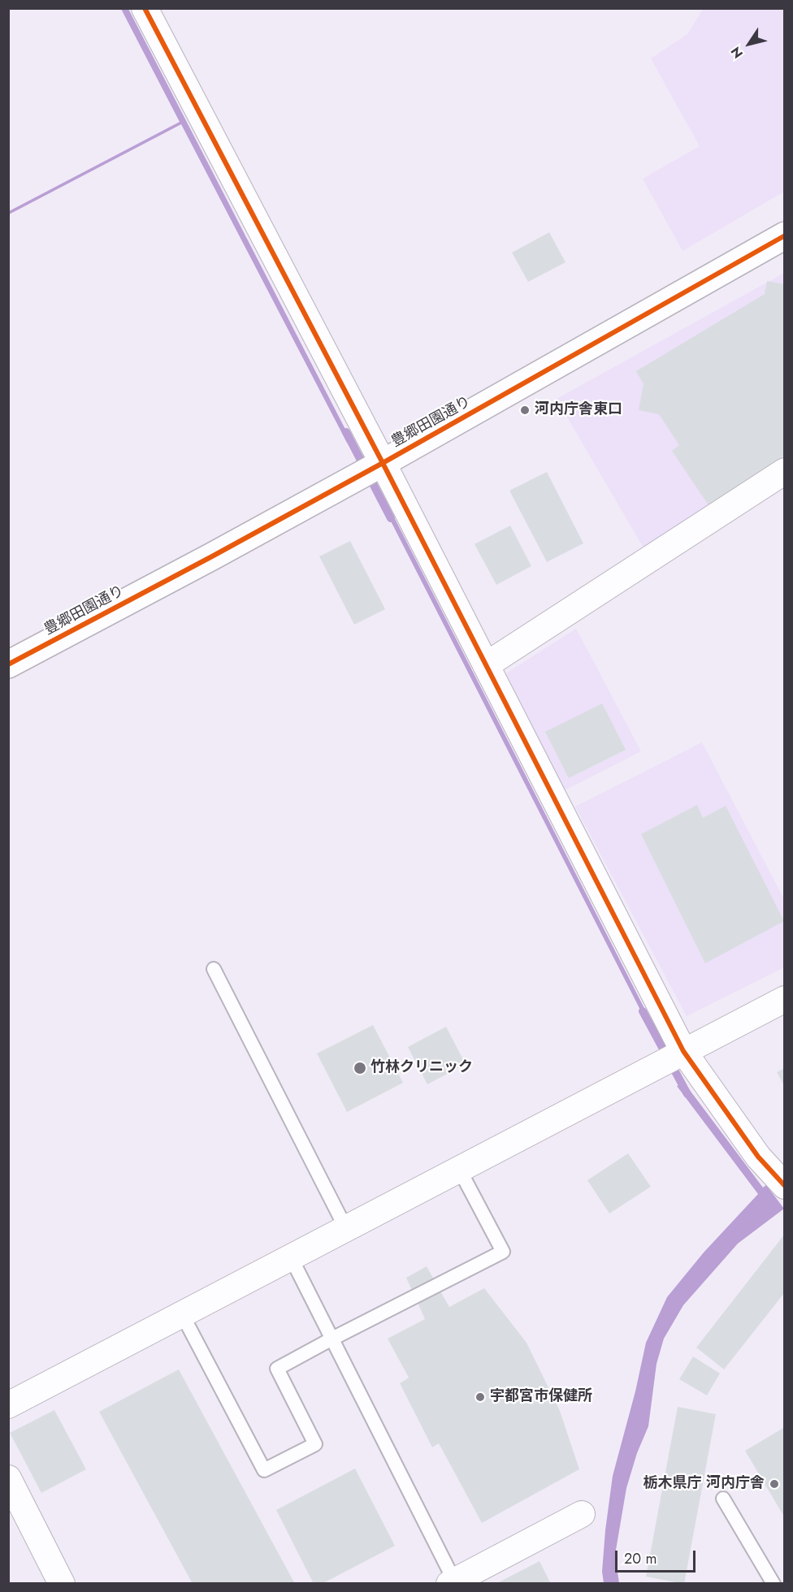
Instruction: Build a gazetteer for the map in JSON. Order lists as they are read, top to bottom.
{
  "streets": {
    "street": ["豊郷田園通り"]
  },
  "places": [
    "河内庁舎東口",
    "竹林クリニック",
    "宇都宮市保健所",
    "栃木県庁 河内庁舎"
  ],
  "scale_bar": "20 m",
  "north": "bottom left"
}
